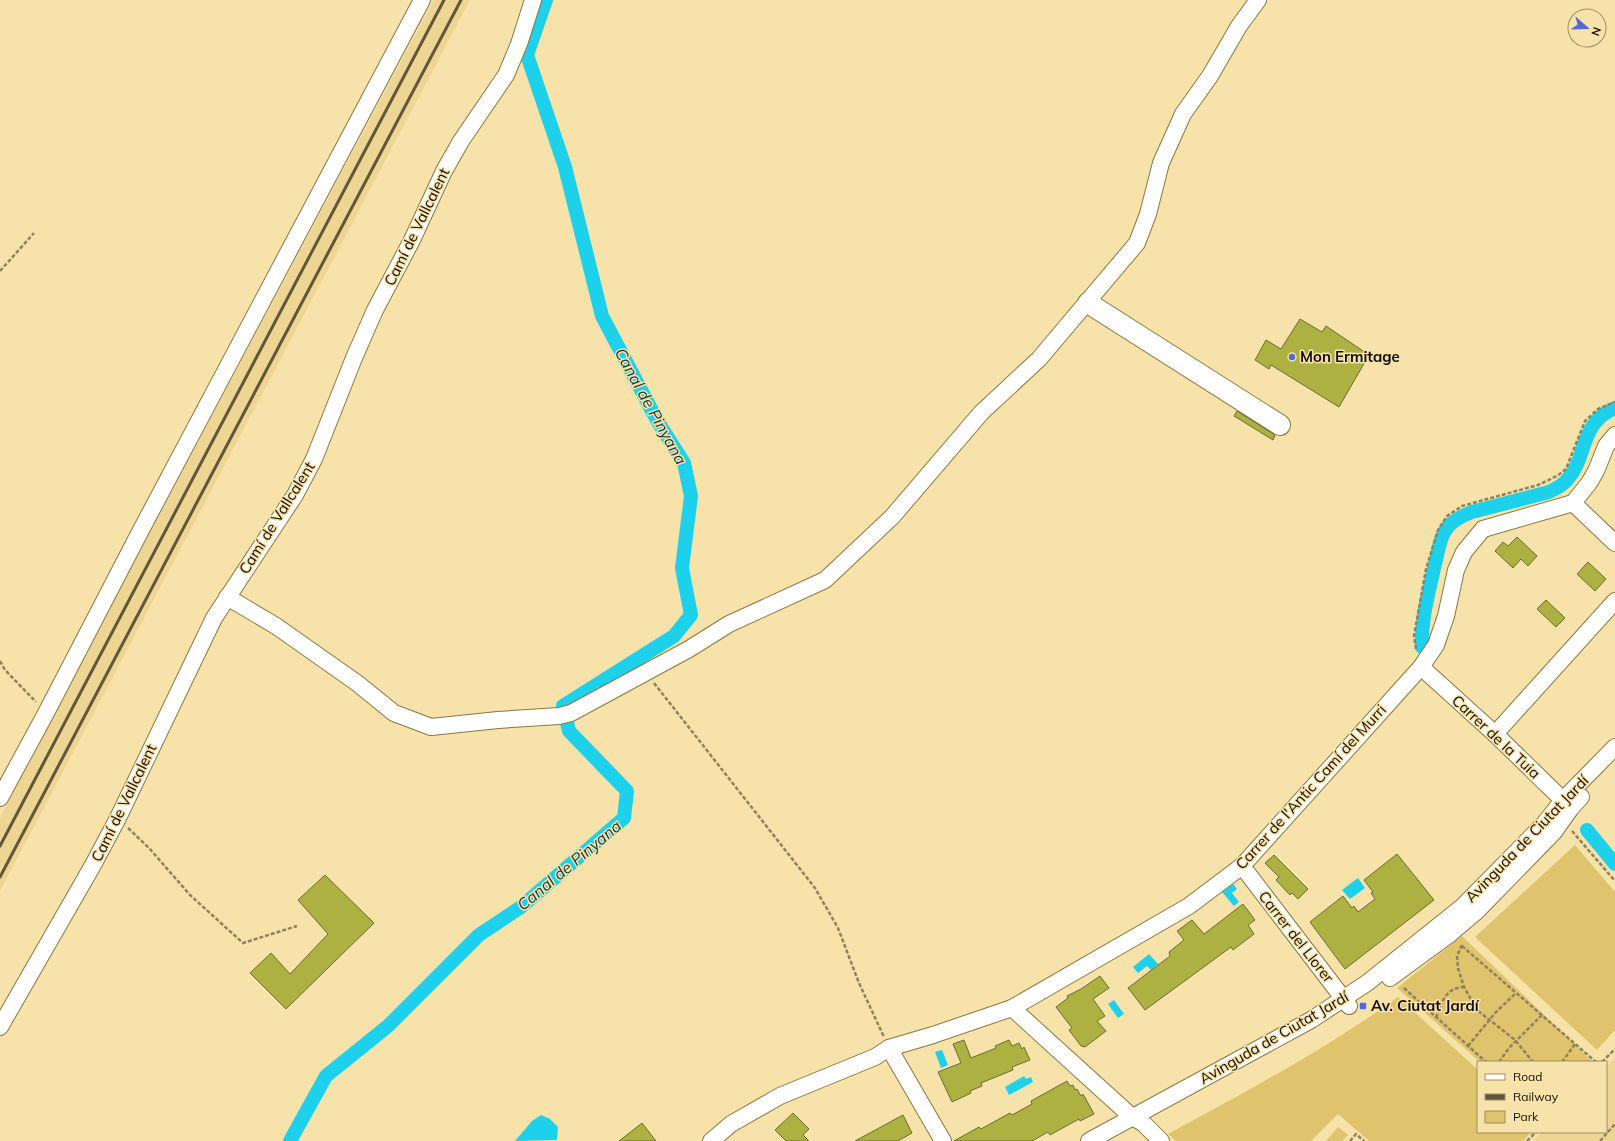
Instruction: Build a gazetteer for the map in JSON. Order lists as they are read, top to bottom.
{
  "streets": {
    "street": [
      "Camí de Vallcalent",
      "Carrer de la Tuia",
      "Carrer de l'Antic Camí del Murri",
      "Avinguda de Ciutat Jardí",
      "Carrer del Llorer"
    ]
  },
  "crossings": [
    ["Carrer de la Tuia", "Carrer de l'Antic Camí del Murri"],
    ["Carrer de la Tuia", "Avinguda de Ciutat Jardí"],
    ["Carrer de l'Antic Camí del Murri", "Carrer del Llorer"],
    ["Avinguda de Ciutat Jardí", "Carrer del Llorer"]
  ],
  "water": ["Canal de Pinyana"],
  "places": {
    "other": ["Mon Ermitage"],
    "transit": ["Av. Ciutat Jardí"]
  },
  "legend": ["Road", "Railway", "Park"],
  "north": "right"
}
